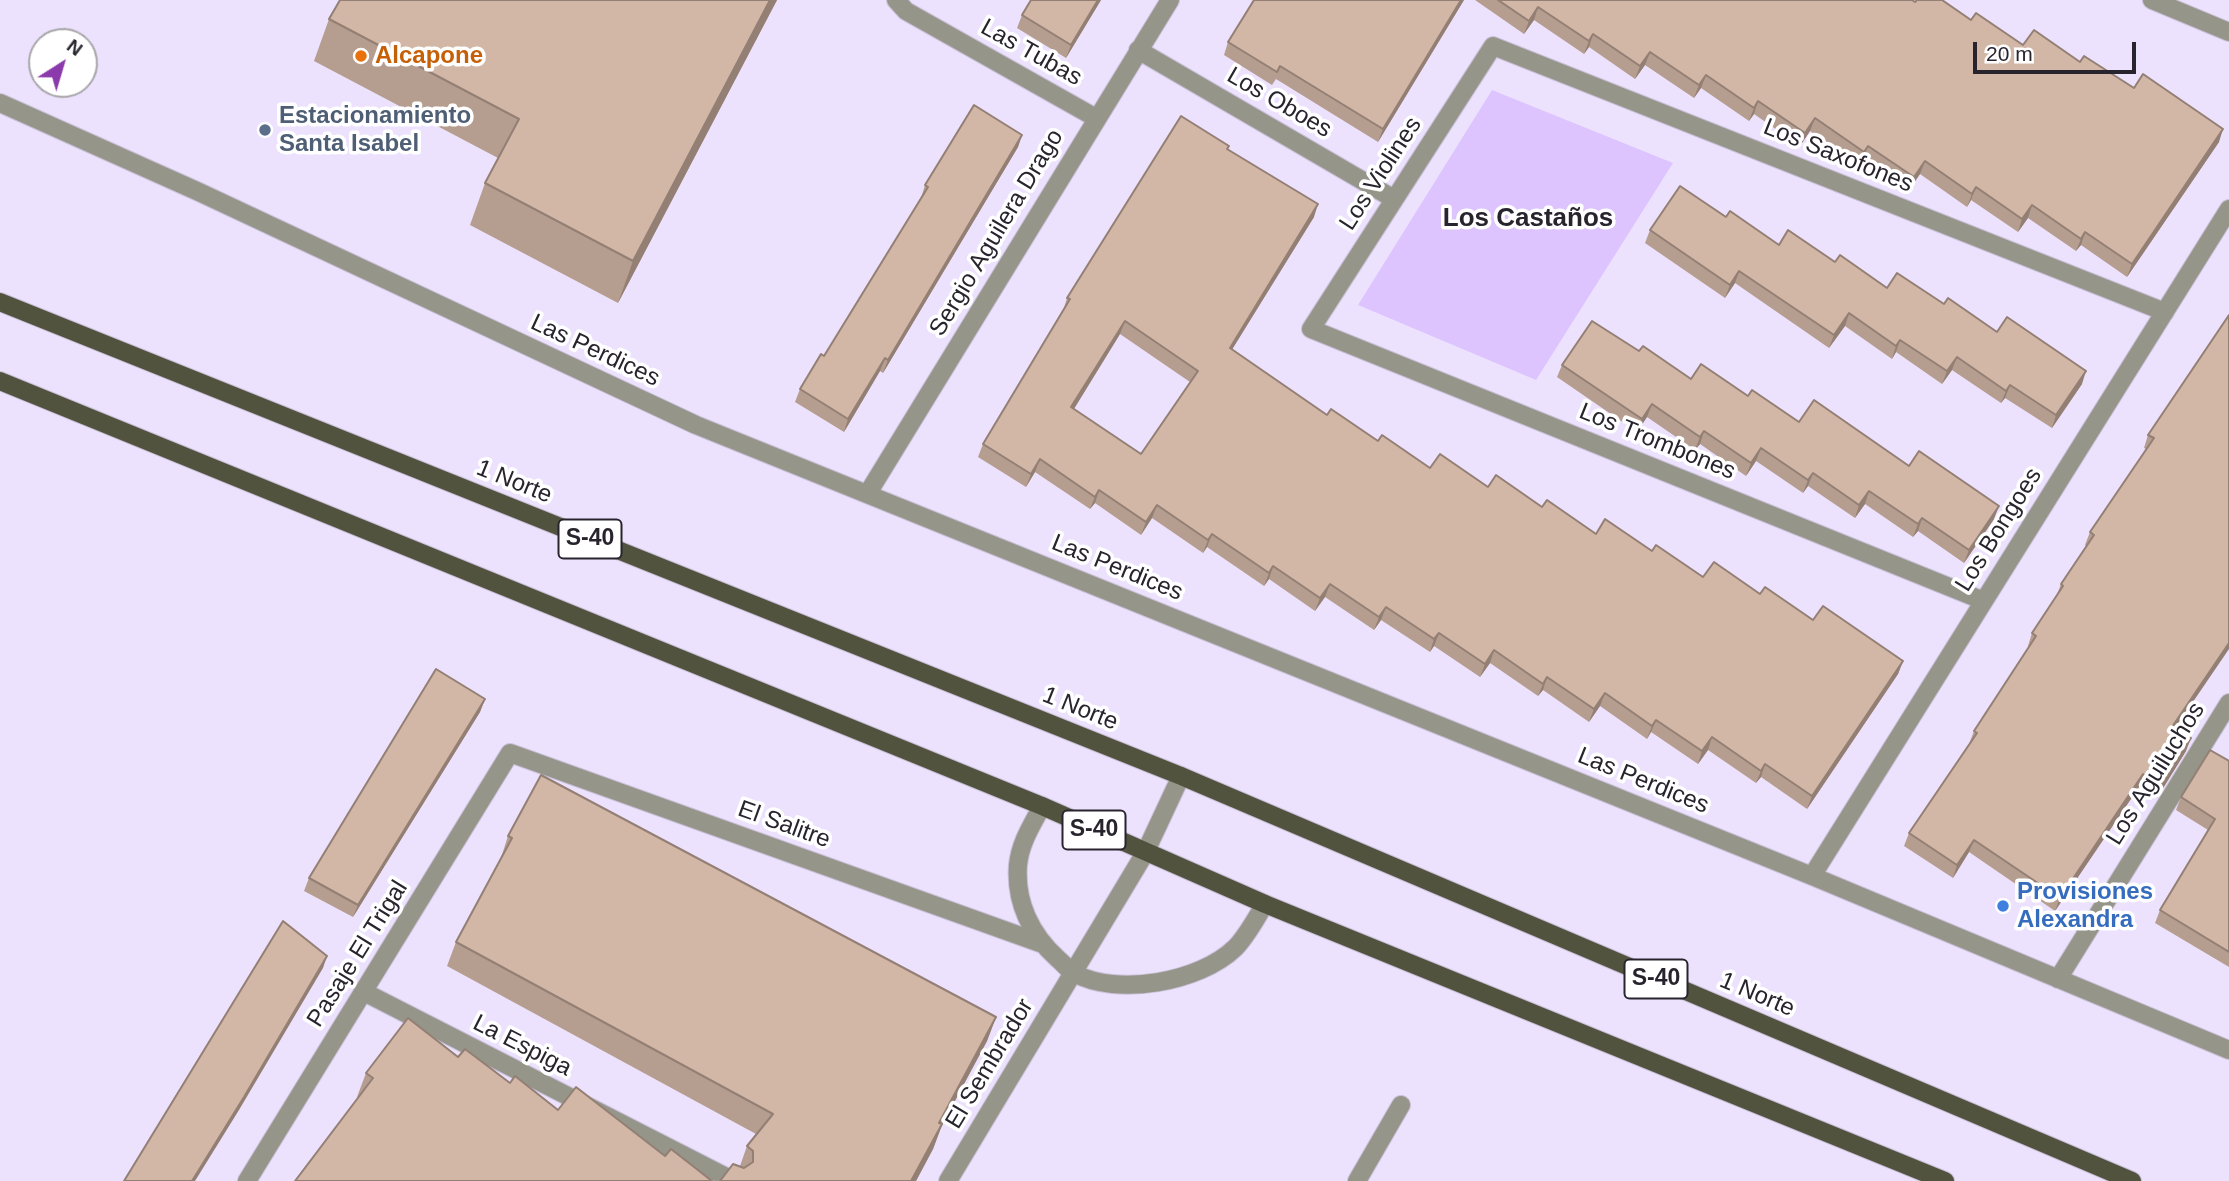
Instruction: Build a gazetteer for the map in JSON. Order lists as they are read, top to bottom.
{
  "streets": {
    "main road": ["1 Norte", "S-40"],
    "street": [
      "Las Tubas",
      "Los Oboes",
      "Los Saxofones",
      "Los Violines",
      "Sergio Aguilera Drago",
      "Las Perdices",
      "Los Trombones",
      "Los Bongoes",
      "Los Aguiluchos",
      "El Salitre",
      "Pasaje El Trigal",
      "La Espiga",
      "El Sembrador"
    ]
  },
  "crossings": [
    ["Las Tubas", "Sergio Aguilera Drago"],
    ["Los Oboes", "Los Violines"],
    ["Los Oboes", "Sergio Aguilera Drago"],
    ["Los Saxofones", "Los Violines"],
    ["Los Saxofones", "Los Bongoes"],
    ["Los Violines", "Los Trombones"],
    ["Sergio Aguilera Drago", "Las Perdices"],
    ["Las Perdices", "Los Bongoes"],
    ["Las Perdices", "Los Aguiluchos"],
    ["Los Trombones", "Los Bongoes"],
    ["1 Norte", "El Sembrador"],
    ["S-40", "El Sembrador"],
    ["El Salitre", "Pasaje El Trigal"],
    ["Pasaje El Trigal", "La Espiga"]
  ],
  "districts": ["Los Castaños"],
  "places": ["Alcapone", "Estacionamiento Santa Isabel", "Provisiones Alexandra"],
  "scale_bar": "20 m",
  "north": "top right"
}
